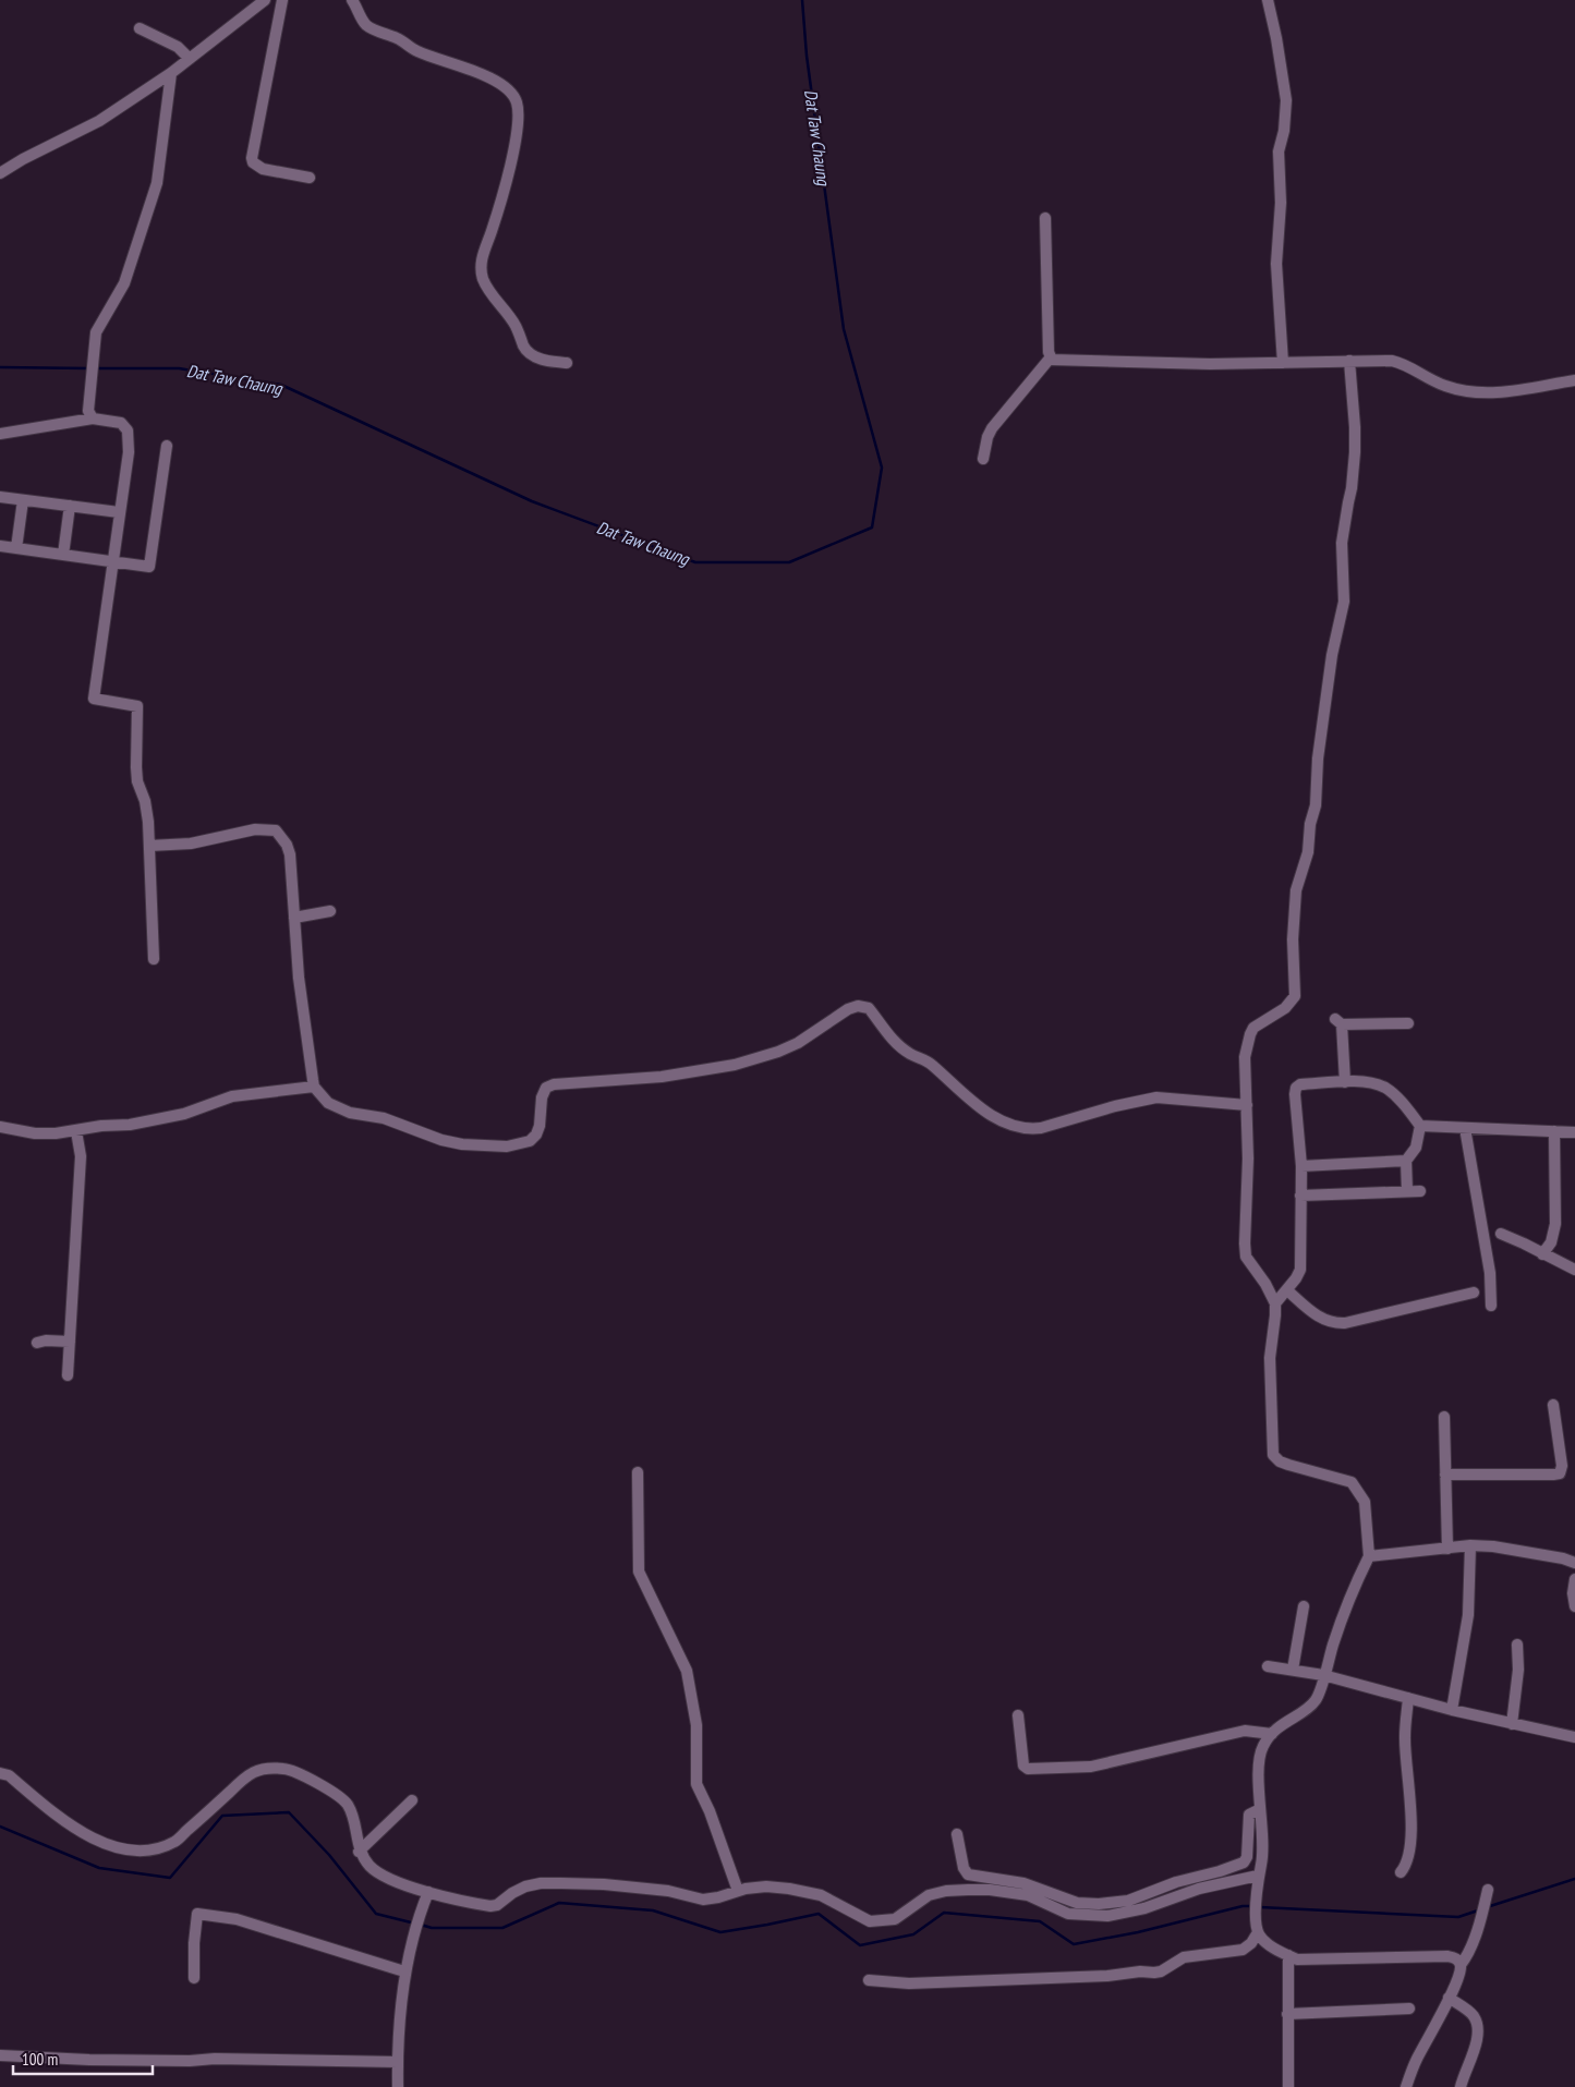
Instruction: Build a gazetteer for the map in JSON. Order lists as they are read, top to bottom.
{
  "water": ["Dat Taw Chaung"],
  "scale_bar": "100 m"
}
